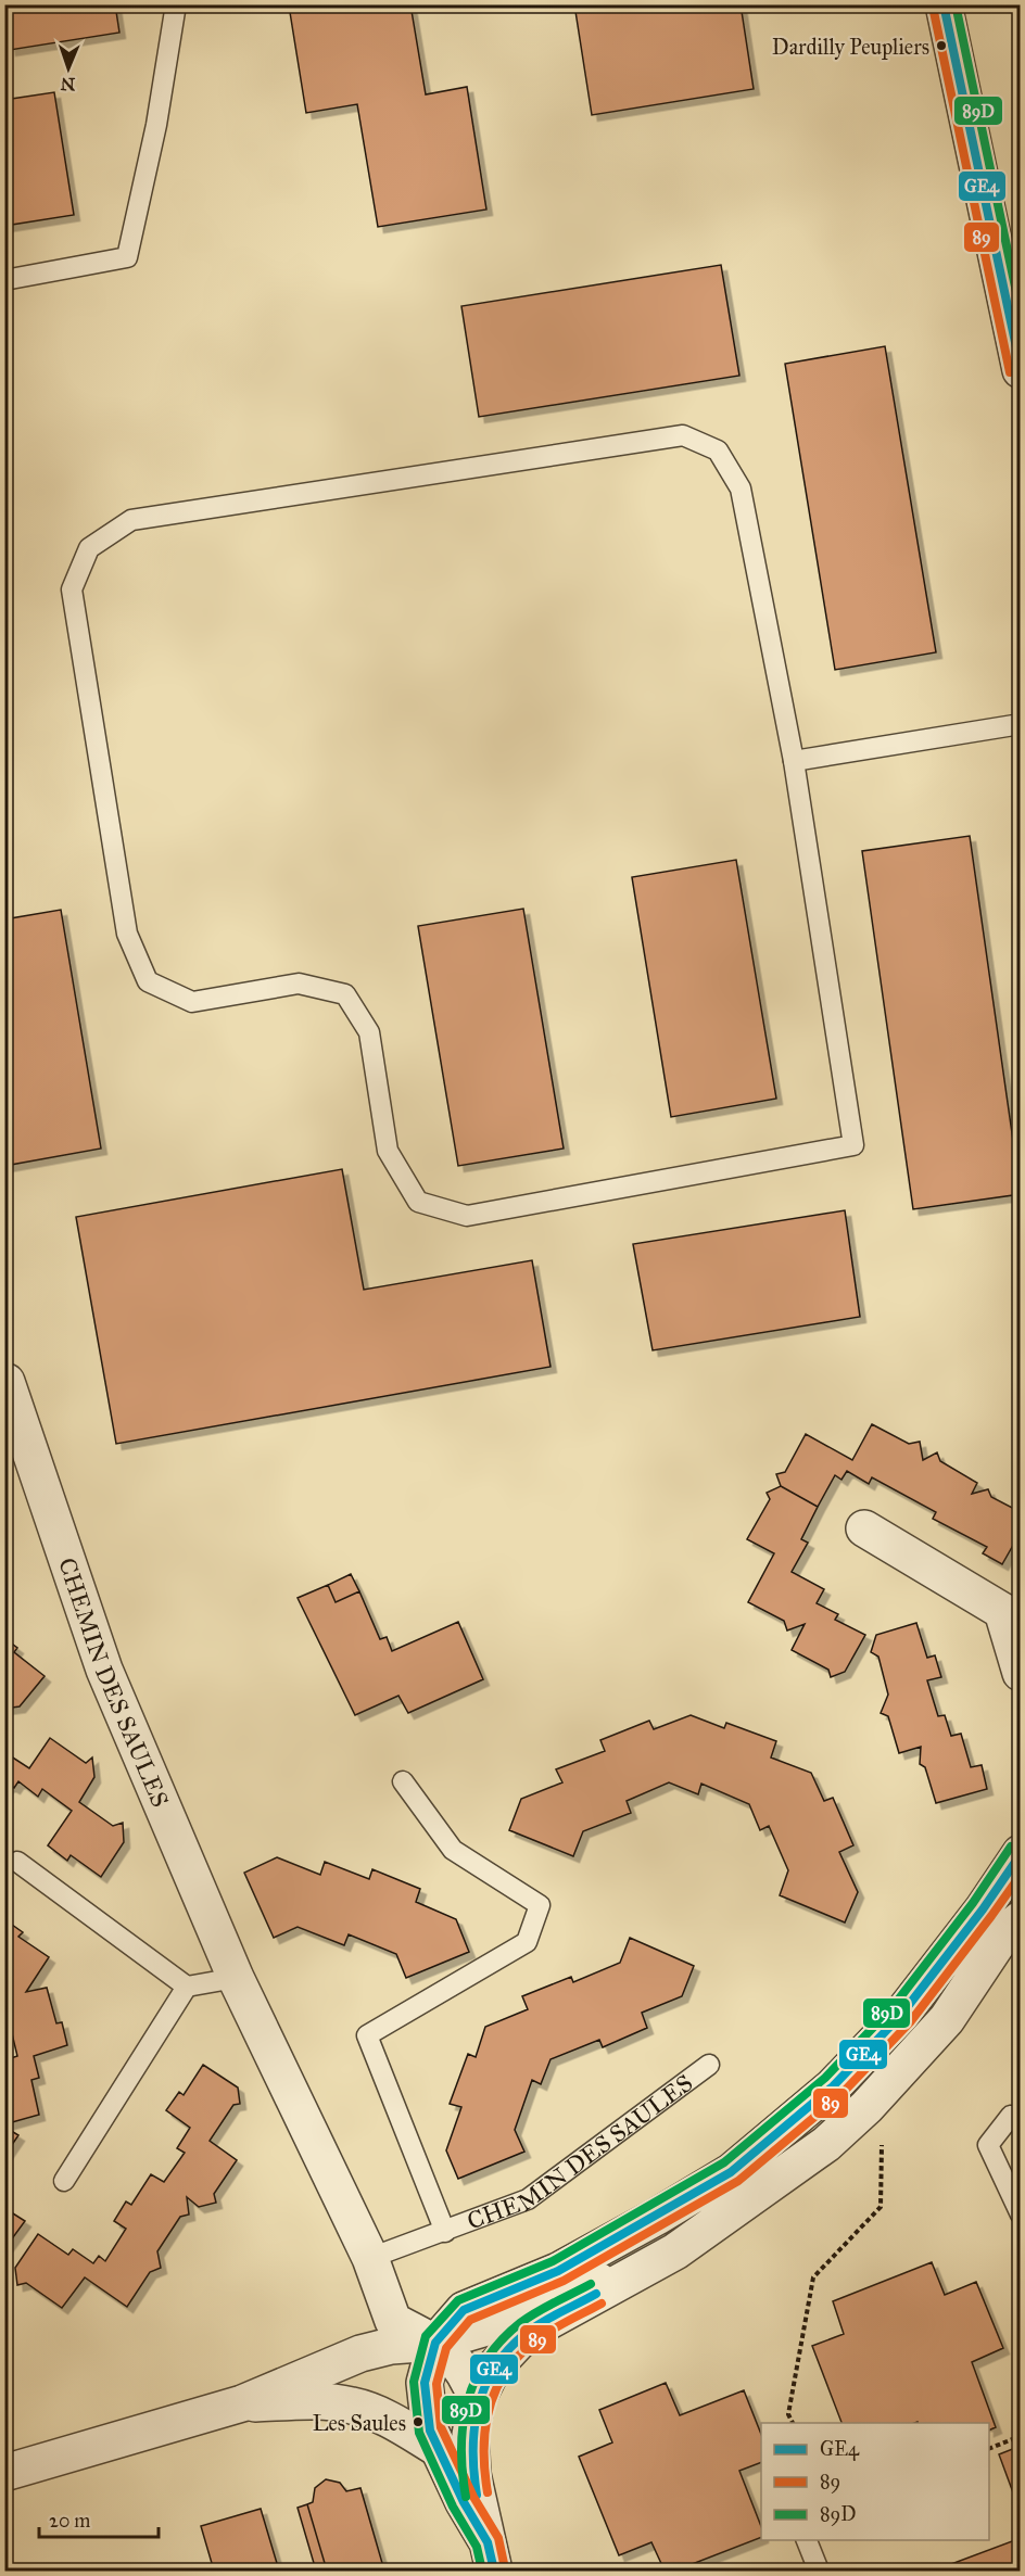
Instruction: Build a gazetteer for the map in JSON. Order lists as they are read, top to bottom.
{
  "streets": {
    "street": ["CHEMIN DES SAULES"]
  },
  "places": ["Dardilly Peupliers", "Les Saules"],
  "lines": ["transit line GE4", "transit line 89D", "transit line 89"],
  "legend": ["GE4", "89", "89D"],
  "scale_bar": "20 m",
  "north": "bottom"
}
